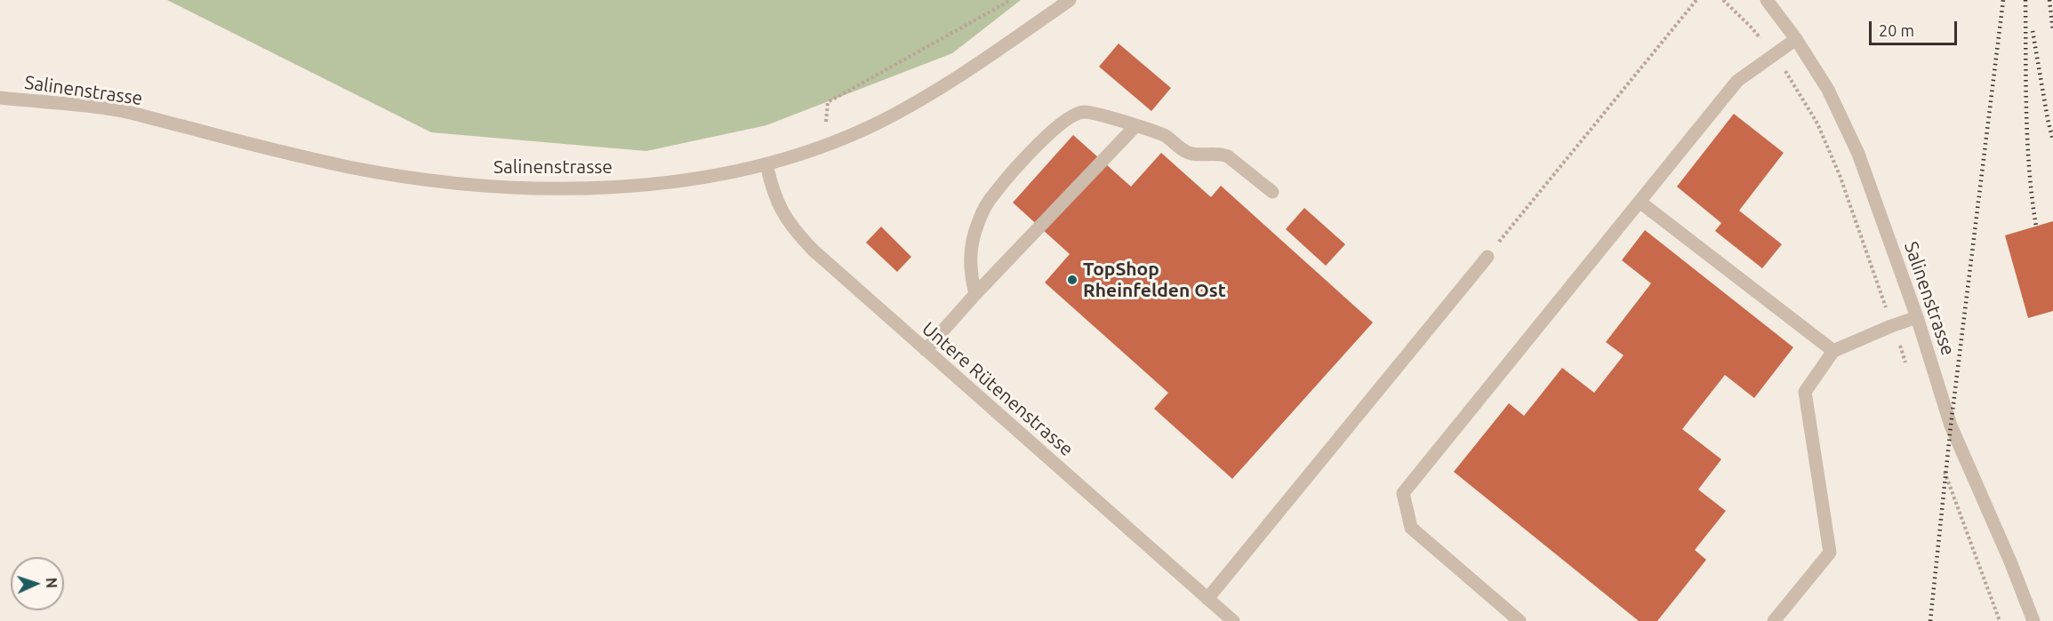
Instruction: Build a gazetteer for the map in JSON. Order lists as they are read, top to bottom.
{
  "streets": {
    "street": ["Salinenstrasse", "Untere Rütenenstrasse"]
  },
  "crossings": [
    ["Salinenstrasse", "Untere Rütenenstrasse"]
  ],
  "places": ["TopShop Rheinfelden Ost"],
  "scale_bar": "20 m",
  "north": "right"
}
